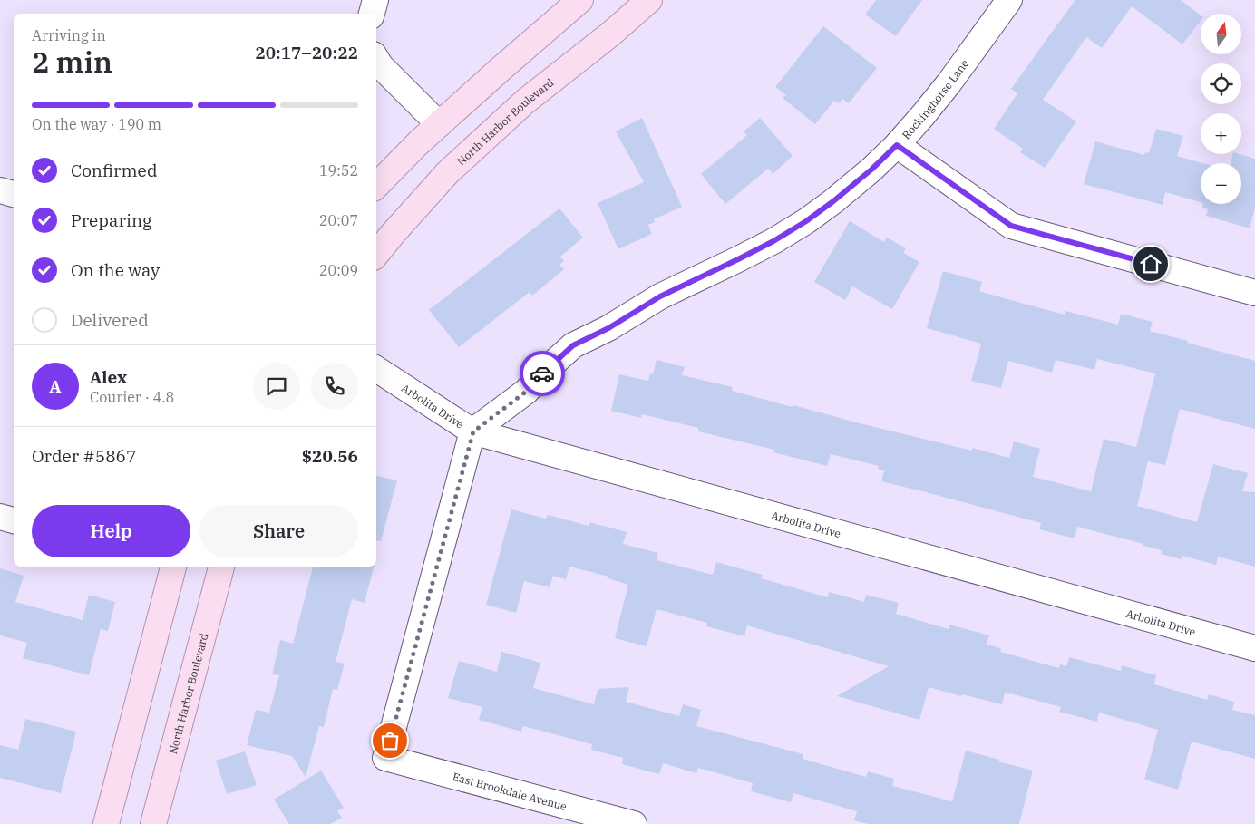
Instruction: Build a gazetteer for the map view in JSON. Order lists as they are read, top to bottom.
{
  "streets": {
    "main road": ["North Harbor Boulevard"],
    "street": ["Rockinghorse Lane", "Arbolita Drive", "East Brookdale Avenue"]
  },
  "crossings": [
    ["Rockinghorse Lane", "Arbolita Drive"],
    ["Rockinghorse Lane", "East Brookdale Avenue"],
    ["Arbolita Drive", "East Brookdale Avenue"]
  ],
  "north": "top",
  "page": {
    "map_buttons": ["+", "−"],
    "heading": ["2 min", "Arriving in", "20:17–20:22"],
    "panel": [
      "Alex",
      "Courier · 4.8",
      "Order #5867",
      "$20.56"
    ],
    "bar": "On the way · 190 m",
    "list": [
      ["Confirmed", "19:52"],
      ["Preparing", "20:07"],
      ["On the way", "20:09"],
      "Delivered"
    ],
    "round": "A",
    "buttons": ["Help", "Share"]
  }
}
